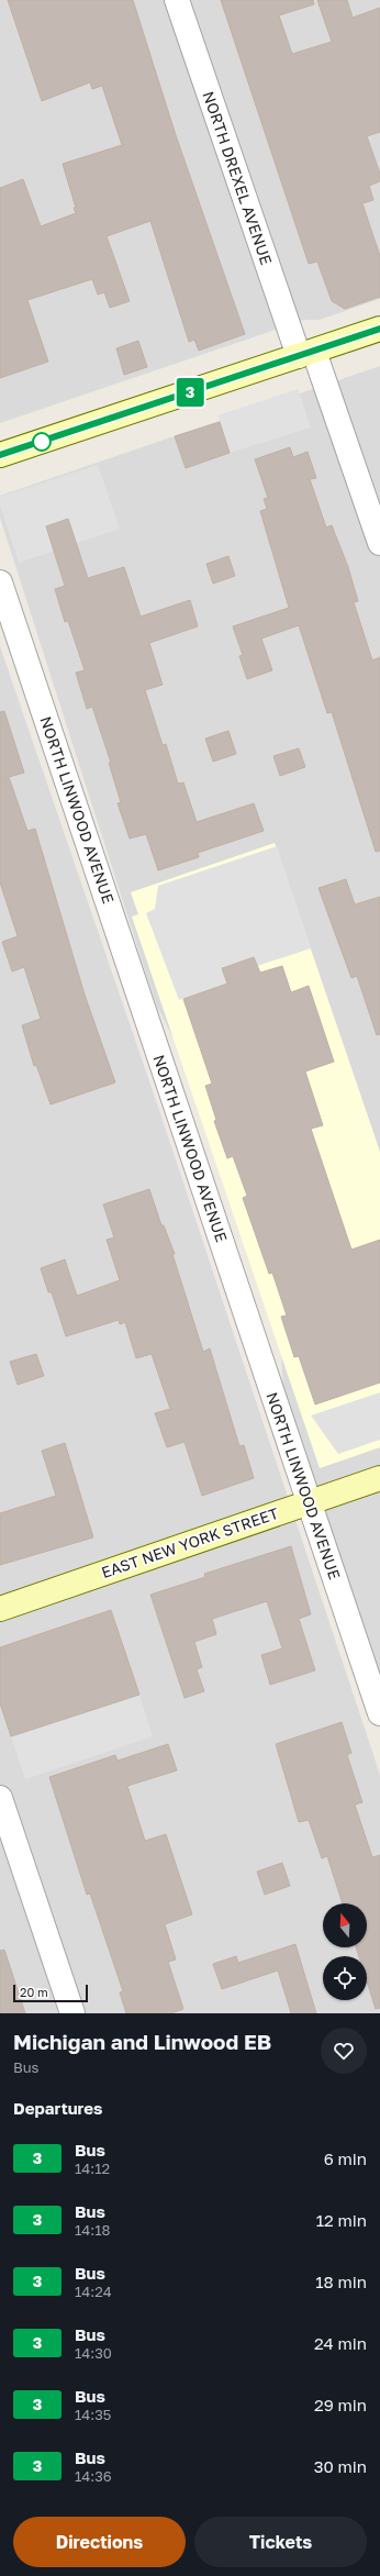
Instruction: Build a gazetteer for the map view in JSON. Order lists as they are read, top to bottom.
{
  "streets": {
    "main road": ["EAST NEW YORK STREET"],
    "street": ["NORTH DREXEL AVENUE", "NORTH LINWOOD AVENUE"]
  },
  "crossings": [
    ["NORTH LINWOOD AVENUE", "EAST NEW YORK STREET"]
  ],
  "lines": ["bus line 3"],
  "scale_bar": "20 m",
  "north": "top",
  "page": {
    "on_map": "3",
    "scale": "20 m",
    "heading": [
      ["Michigan and Linwood EB", "Bus"],
      "Departures"
    ],
    "list": [
      {
        "mark": "3",
        "name": "Bus",
        "note": "14:12",
        "value": "6 min"
      },
      {
        "mark": "3",
        "name": "Bus",
        "note": "14:18",
        "value": "12 min"
      },
      {
        "mark": "3",
        "name": "Bus",
        "note": "14:24",
        "value": "18 min"
      },
      {
        "mark": "3",
        "name": "Bus",
        "note": "14:30",
        "value": "24 min"
      },
      {
        "mark": "3",
        "name": "Bus",
        "note": "14:35",
        "value": "29 min"
      },
      {
        "mark": "3",
        "name": "Bus",
        "note": "14:36",
        "value": "30 min"
      }
    ],
    "buttons": ["Directions", "Tickets"]
  }
}
